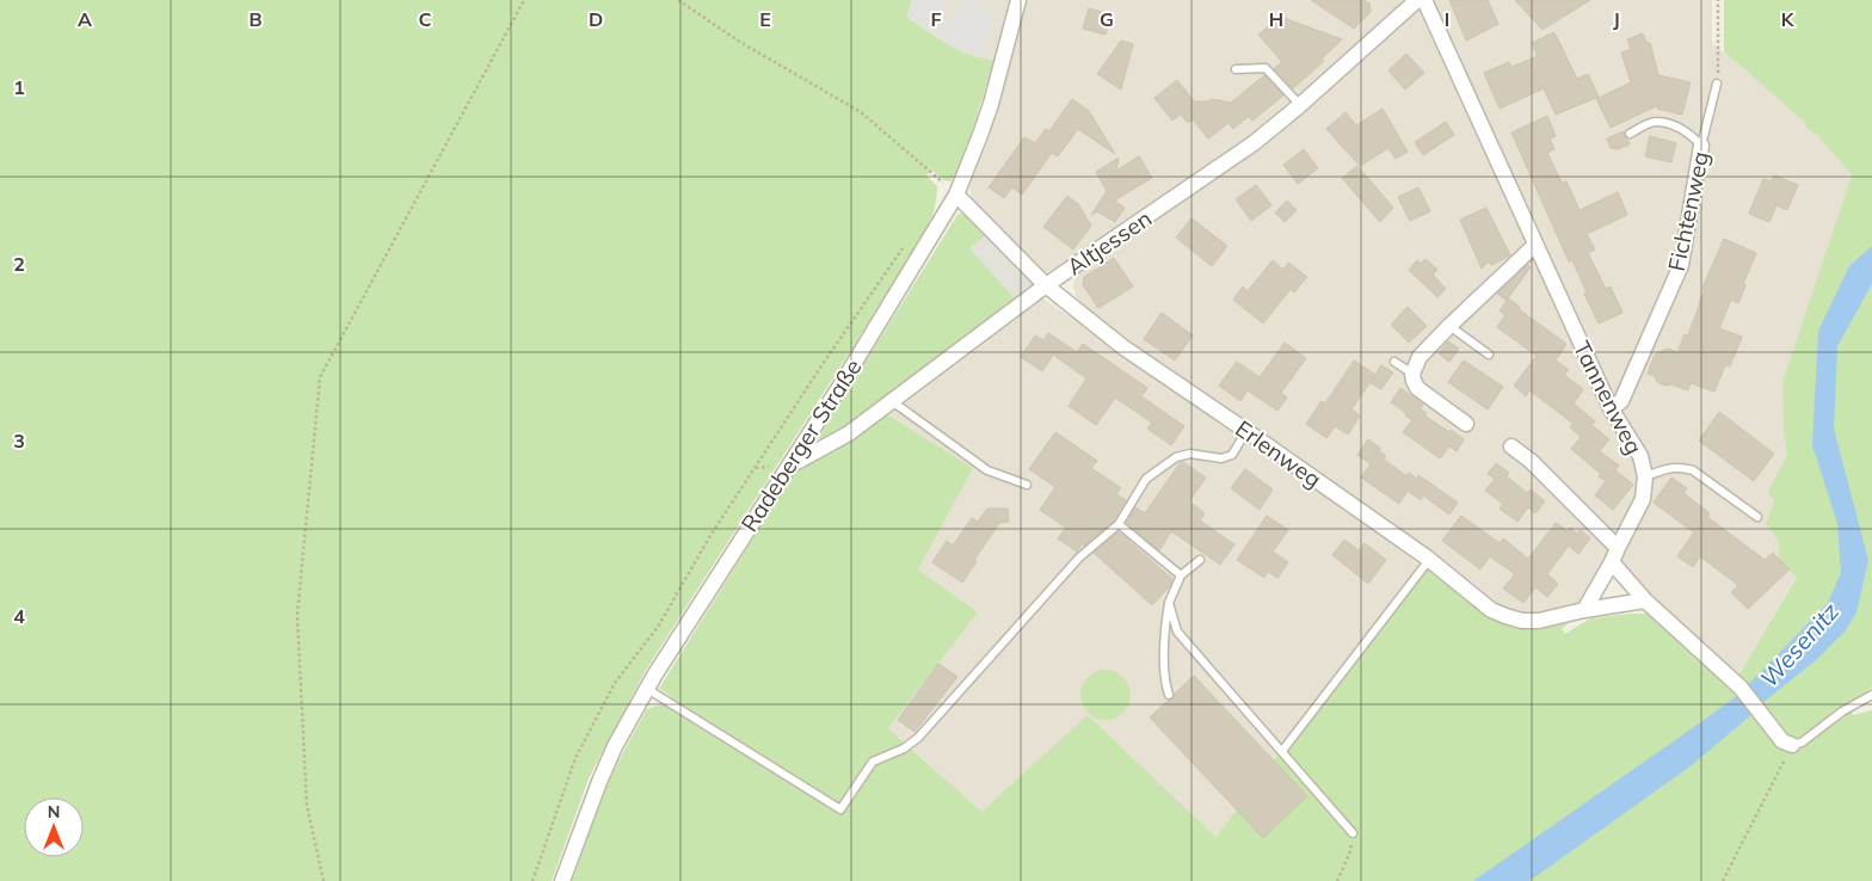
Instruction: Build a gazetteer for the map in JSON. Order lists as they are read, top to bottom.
{
  "streets": {
    "street": [
      "Fichtenweg",
      "Altjessen",
      "Tannenweg",
      "Radeberger Straße",
      "Erlenweg"
    ]
  },
  "crossings": [
    ["Fichtenweg", "Tannenweg"],
    ["Altjessen", "Radeberger Straße"],
    ["Altjessen", "Erlenweg"],
    ["Radeberger Straße", "Erlenweg"]
  ],
  "water": ["Wesenitz"],
  "north": "top",
  "grid": {
    "columns": [
      "A",
      "B",
      "C",
      "D",
      "E",
      "F",
      "G",
      "H",
      "I",
      "J",
      "K"
    ],
    "rows": [
      "1",
      "2",
      "3",
      "4"
    ]
  }
}
